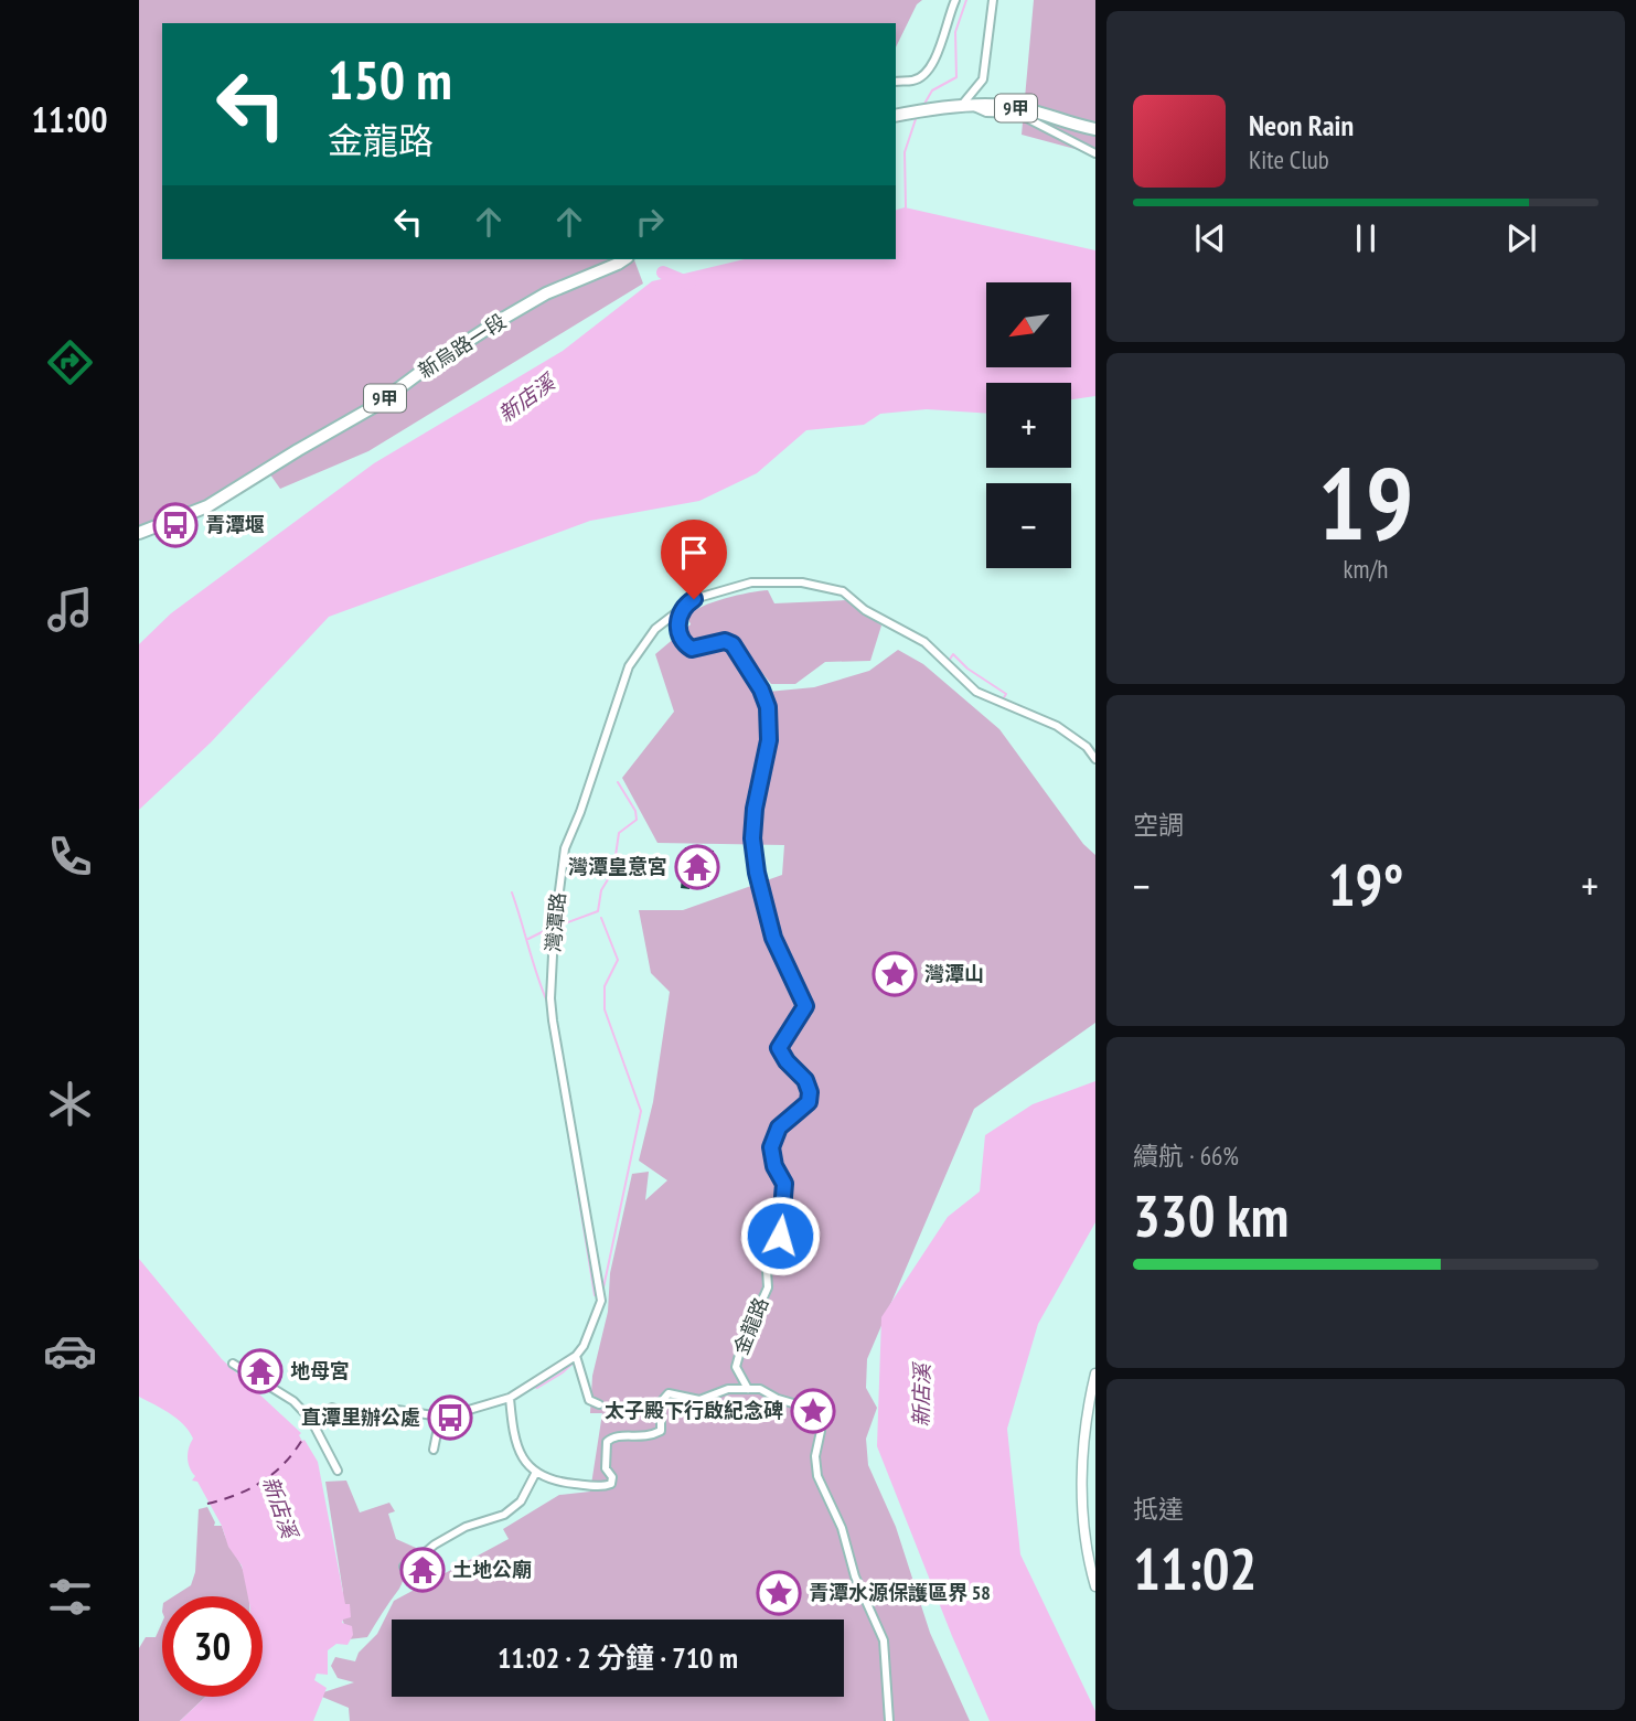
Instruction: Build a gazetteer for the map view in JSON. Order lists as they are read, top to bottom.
{
  "streets": {
    "main road": ["9甲", "新烏路一段"],
    "street": ["灣潭路", "金龍路"]
  },
  "crossings": [
    ["灣潭路", "金龍路"]
  ],
  "water": ["新店溪"],
  "places": {
    "bus stop": ["青潭堰", "直潭里辦公處"],
    "temple": ["灣潭皇意宮", "地母宮", "土地公廟"],
    "place": ["灣潭山", "太子殿下行啟紀念碑", "青潭水源保護區界 58"]
  },
  "north": "bottom left",
  "page": {
    "tabs": "11:00",
    "turn": ["150 m", "金龍路"],
    "song": ["Neon Rain", "Kite Club"],
    "map_buttons": ["+", "−"],
    "tile": [
      ["19", "km/h"],
      "空調",
      ["續航 · 66%", "330 km"],
      ["抵達", "11:02"]
    ],
    "heat": ["−", "19°", "+"],
    "limit": "30",
    "trip": "11:02 · 2 分鐘 · 710 m"
  }
}
